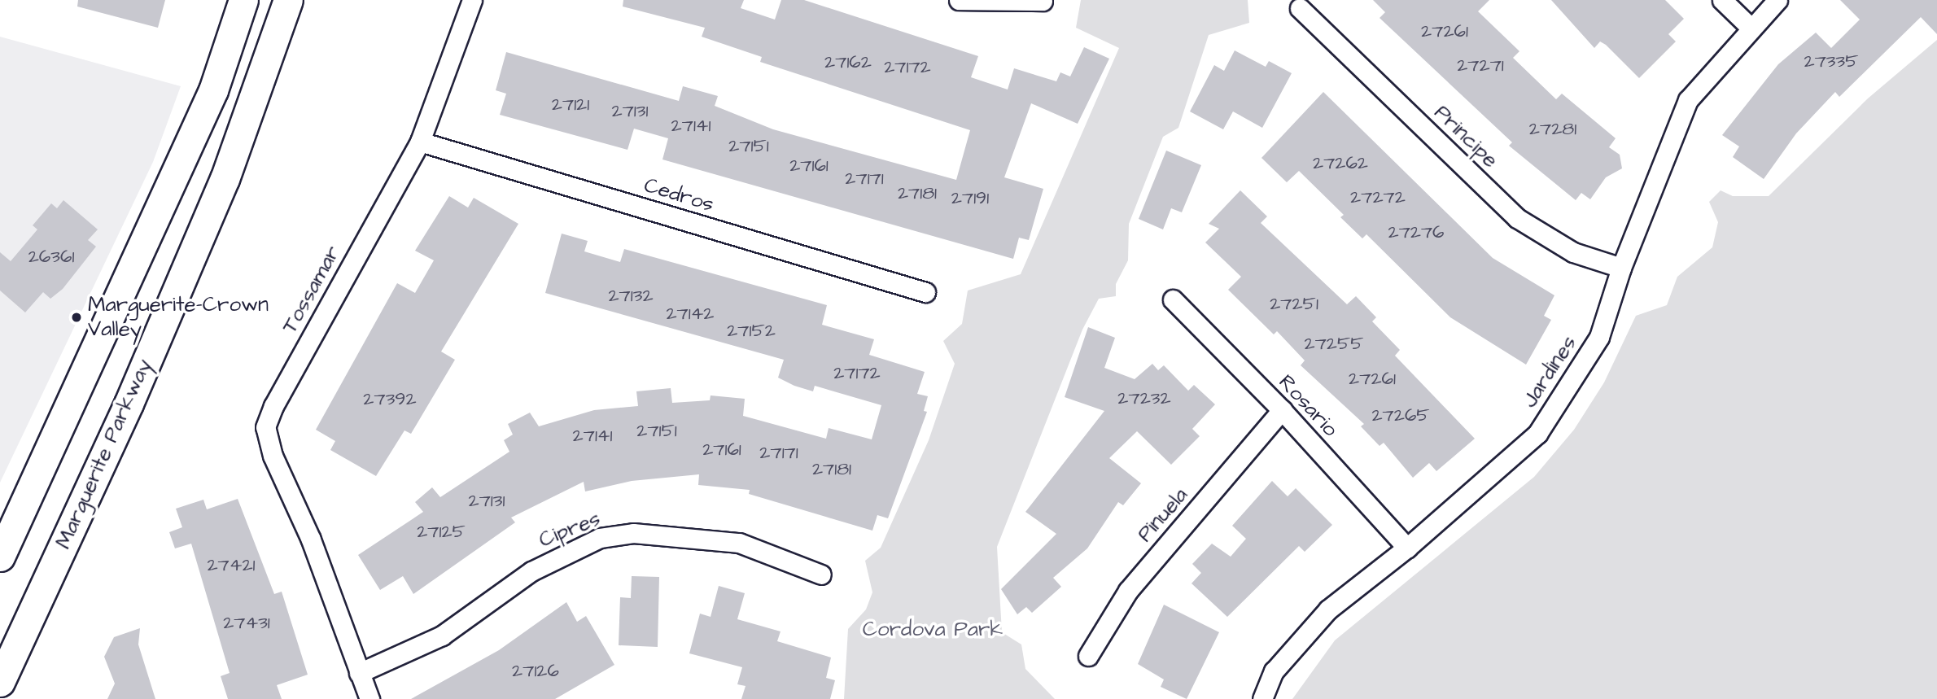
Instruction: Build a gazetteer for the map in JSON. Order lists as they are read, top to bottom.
{
  "streets": {
    "main road": ["Marguerite Parkway"],
    "street": [
      "Principe",
      "Cedros",
      "Tossamar",
      "Jardines",
      "Rosario",
      "Pinuela",
      "Cipres"
    ]
  },
  "crossings": [
    ["Principe", "Jardines"],
    ["Cedros", "Tossamar"],
    ["Tossamar", "Cipres"],
    ["Jardines", "Rosario"],
    ["Rosario", "Pinuela"]
  ],
  "parks": ["Cordova Park"],
  "places": ["Marguerite-Crown Valley"],
  "house_numbers": [
    "27261",
    "27335",
    "27162",
    "27271",
    "27172",
    "27121",
    "27131",
    "27141",
    "27281",
    "27151",
    "27262",
    "27161",
    "27171",
    "27181",
    "27272",
    "27191",
    "27276",
    "26361",
    "27132",
    "27251",
    "27142",
    "27152",
    "27255",
    "27172",
    "27261",
    "27232",
    "27392",
    "27265",
    "27151",
    "27141",
    "27161",
    "27171",
    "27181",
    "27131",
    "27125",
    "27421",
    "27431",
    "27126"
  ]
}
